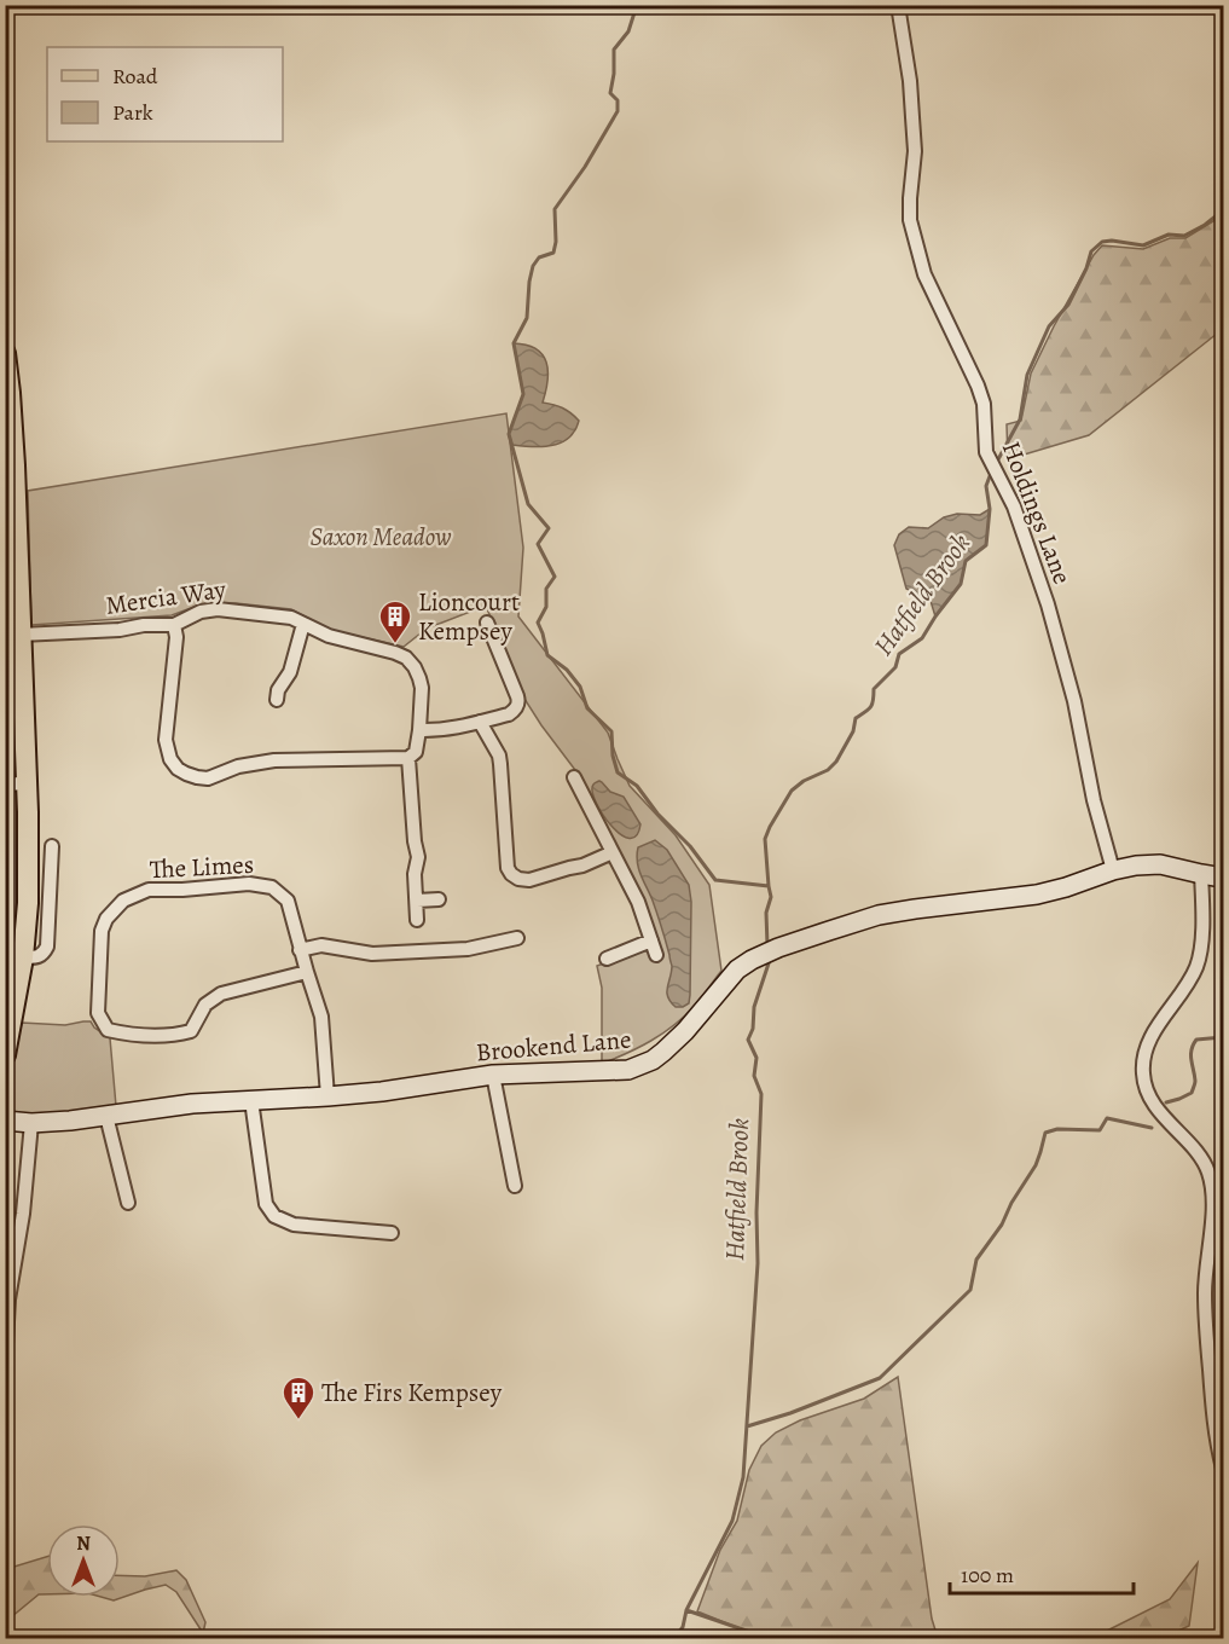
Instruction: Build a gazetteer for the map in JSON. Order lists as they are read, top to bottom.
{
  "streets": {
    "street": [
      "Holdings Lane",
      "Mercia Way",
      "The Limes",
      "Brookend Lane"
    ]
  },
  "crossings": [
    ["Holdings Lane", "Brookend Lane"],
    ["The Limes", "Brookend Lane"]
  ],
  "water": ["Hatfield Brook"],
  "parks": ["Saxon Meadow"],
  "places": {
    "building": ["Lioncourt Kempsey", "The Firs Kempsey"]
  },
  "legend": ["Road", "Park"],
  "scale_bar": "100 m",
  "north": "top"
}
